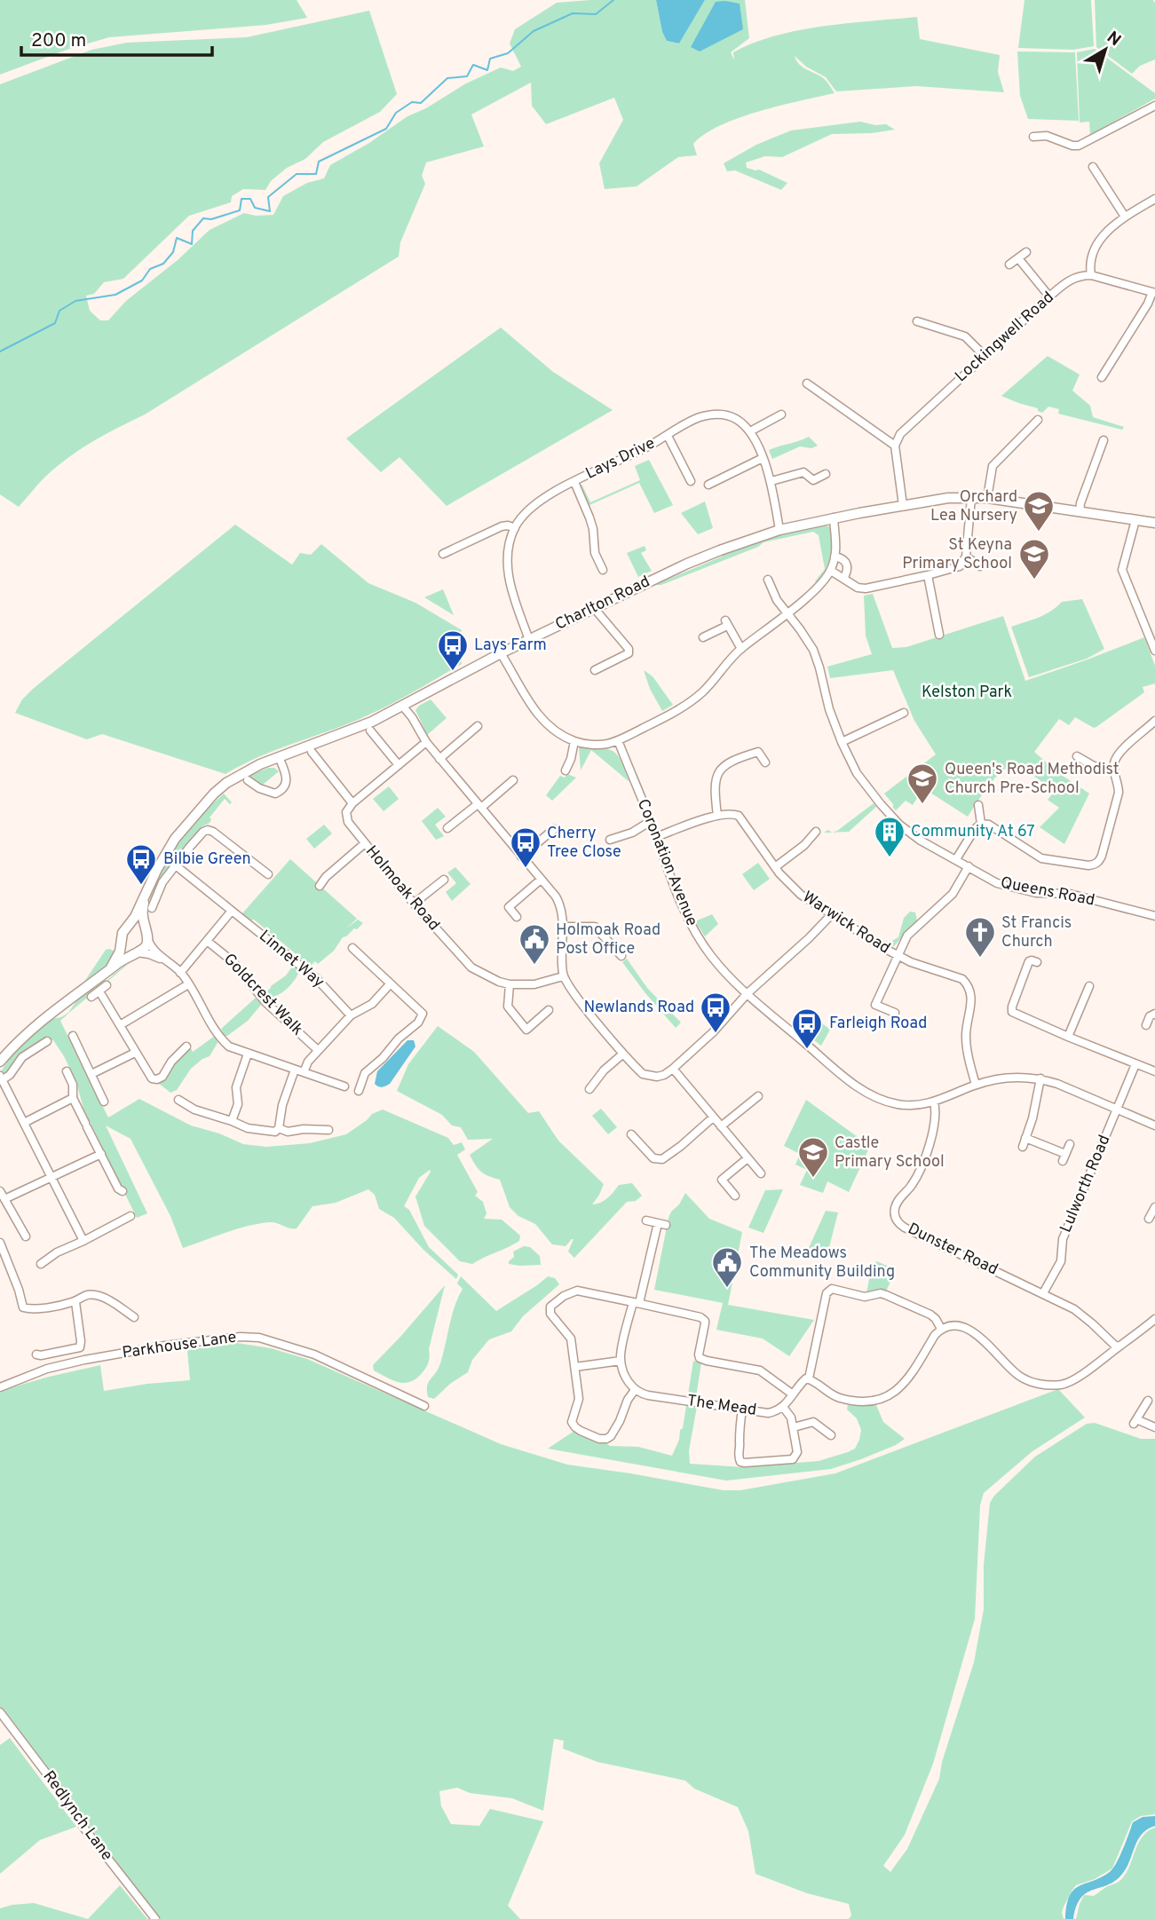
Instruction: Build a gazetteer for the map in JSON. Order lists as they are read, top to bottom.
{
  "streets": {
    "street": [
      "Lockingwell Road",
      "Lays Drive",
      "Charlton Road",
      "Coronation Avenue",
      "Holmoak Road",
      "Queens Road",
      "Warwick Road",
      "Linnet Way",
      "Goldcrest Walk",
      "Lulworth Road",
      "Dunster Road",
      "Parkhouse Lane",
      "The Mead",
      "Redlynch Lane"
    ]
  },
  "crossings": [
    ["Lays Drive", "Charlton Road"],
    ["Coronation Avenue", "Warwick Road"],
    ["Coronation Avenue", "Lulworth Road"],
    ["Coronation Avenue", "Dunster Road"],
    ["Lulworth Road", "Dunster Road"]
  ],
  "parks": ["Kelston Park"],
  "places": {
    "school or university": [
      "Orchard Lea Nursery",
      "St Keyna Primary School",
      "Queen's Road Methodist Church Pre-School",
      "Castle Primary School"
    ],
    "bus stop": [
      "Lays Farm",
      "Cherry Tree Close",
      "Bilbie Green",
      "Newlands Road",
      "Farleigh Road"
    ],
    "building": ["Community At 67"],
    "church": ["St Francis Church"],
    "public building": ["Holmoak Road Post Office", "The Meadows Community Building"]
  },
  "scale_bar": "200 m",
  "north": "top right"
}
